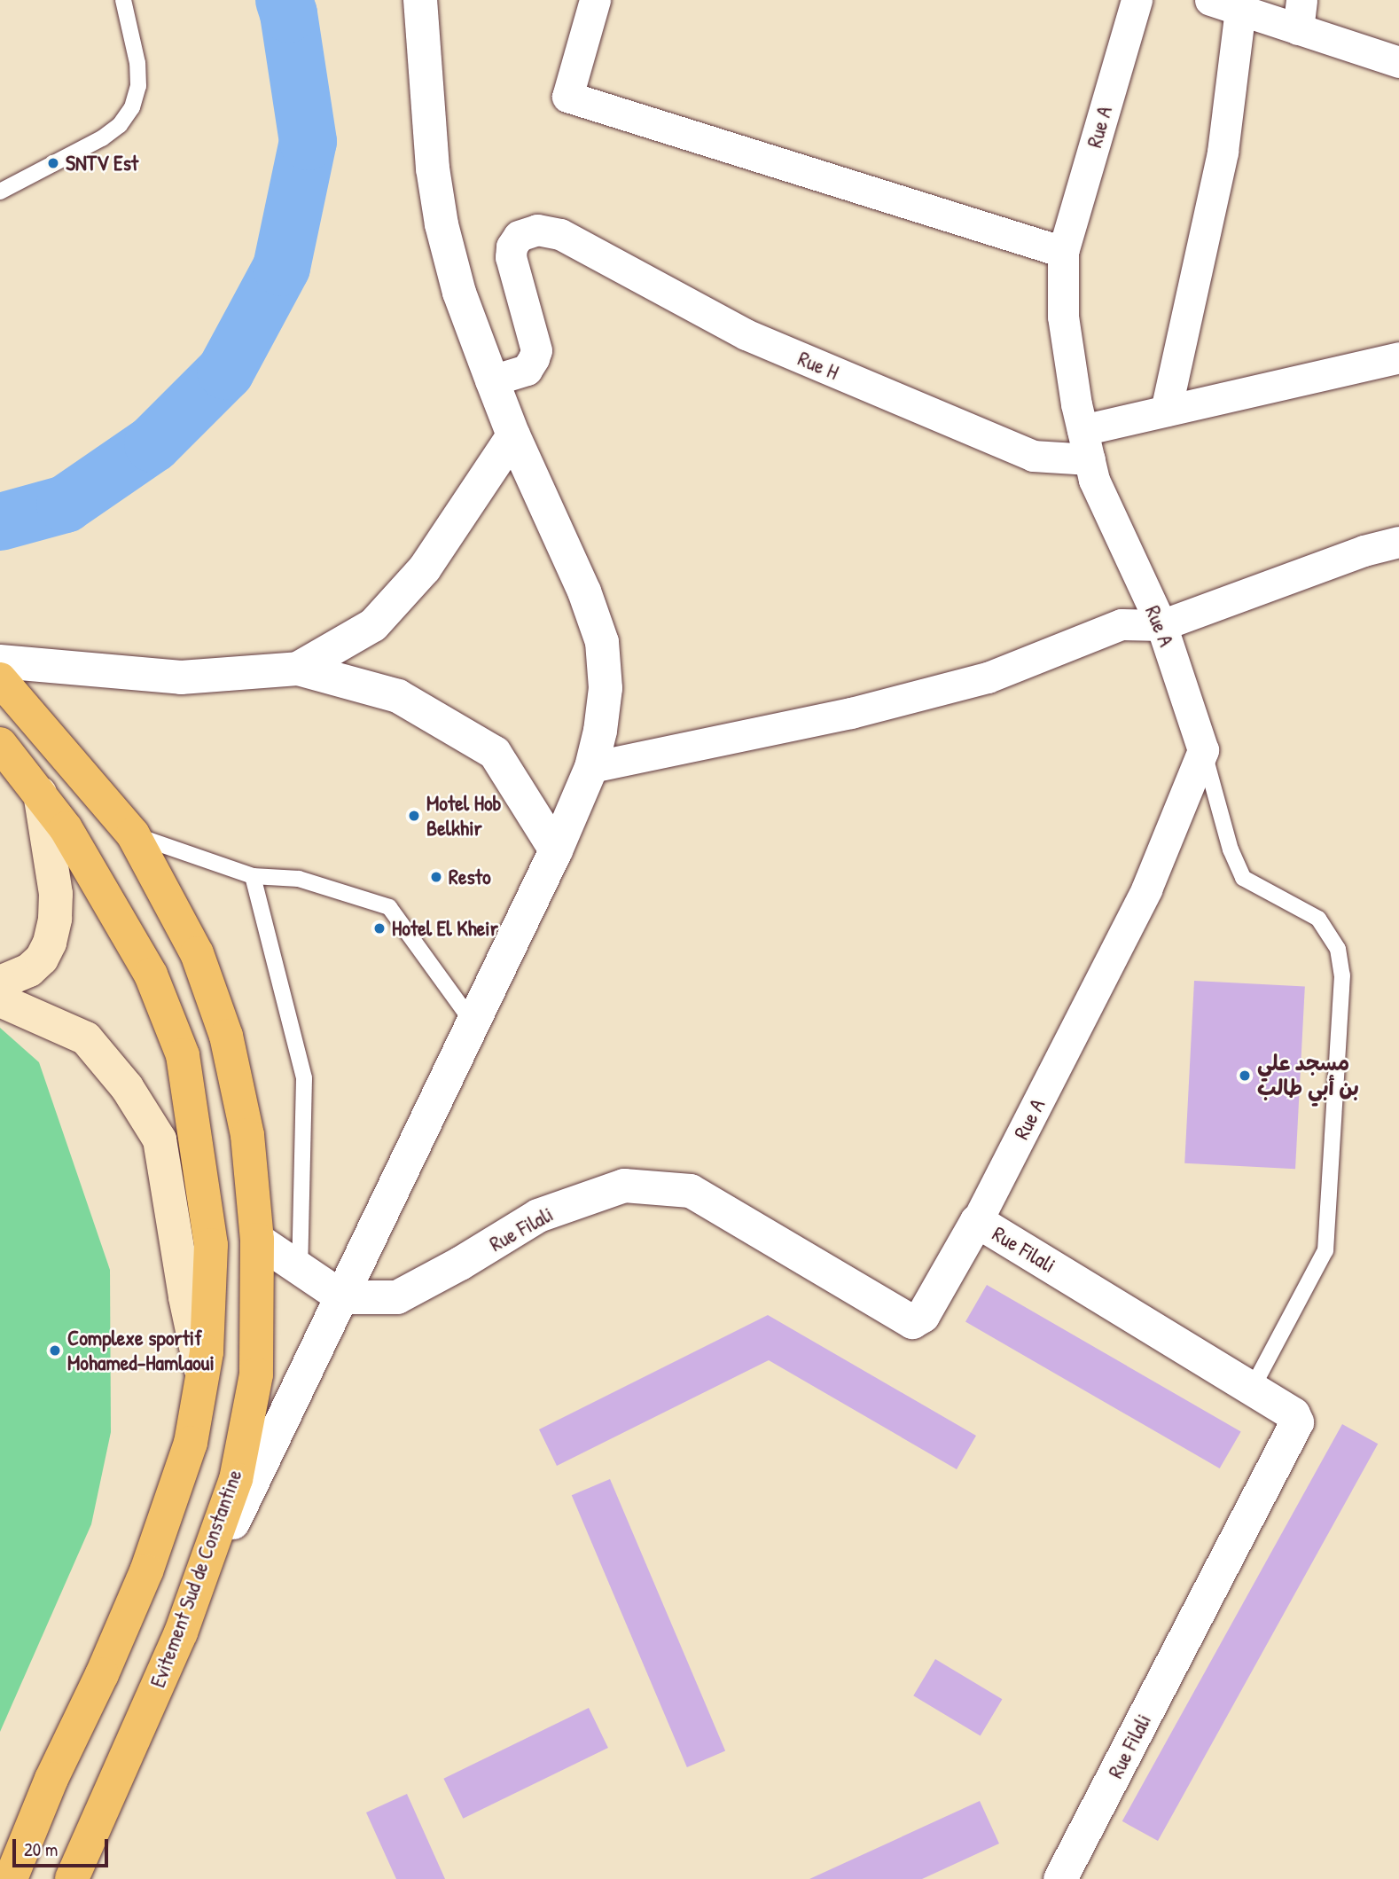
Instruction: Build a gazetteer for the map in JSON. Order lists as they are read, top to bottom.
{
  "streets": {
    "highway": ["Evitement Sud de Constantine"],
    "street": ["Rue A", "Rue H", "Rue Filali"]
  },
  "crossings": [
    ["Rue A", "Rue H"],
    ["Rue A", "Rue Filali"]
  ],
  "places": [
    "SNTV Est",
    "Motel Hob Belkhir",
    "Resto",
    "Hotel El Kheir",
    "مسجد علي بن أبي طالب",
    "Complexe sportif Mohamed-Hamlaoui"
  ],
  "scale_bar": "20 m"
}
